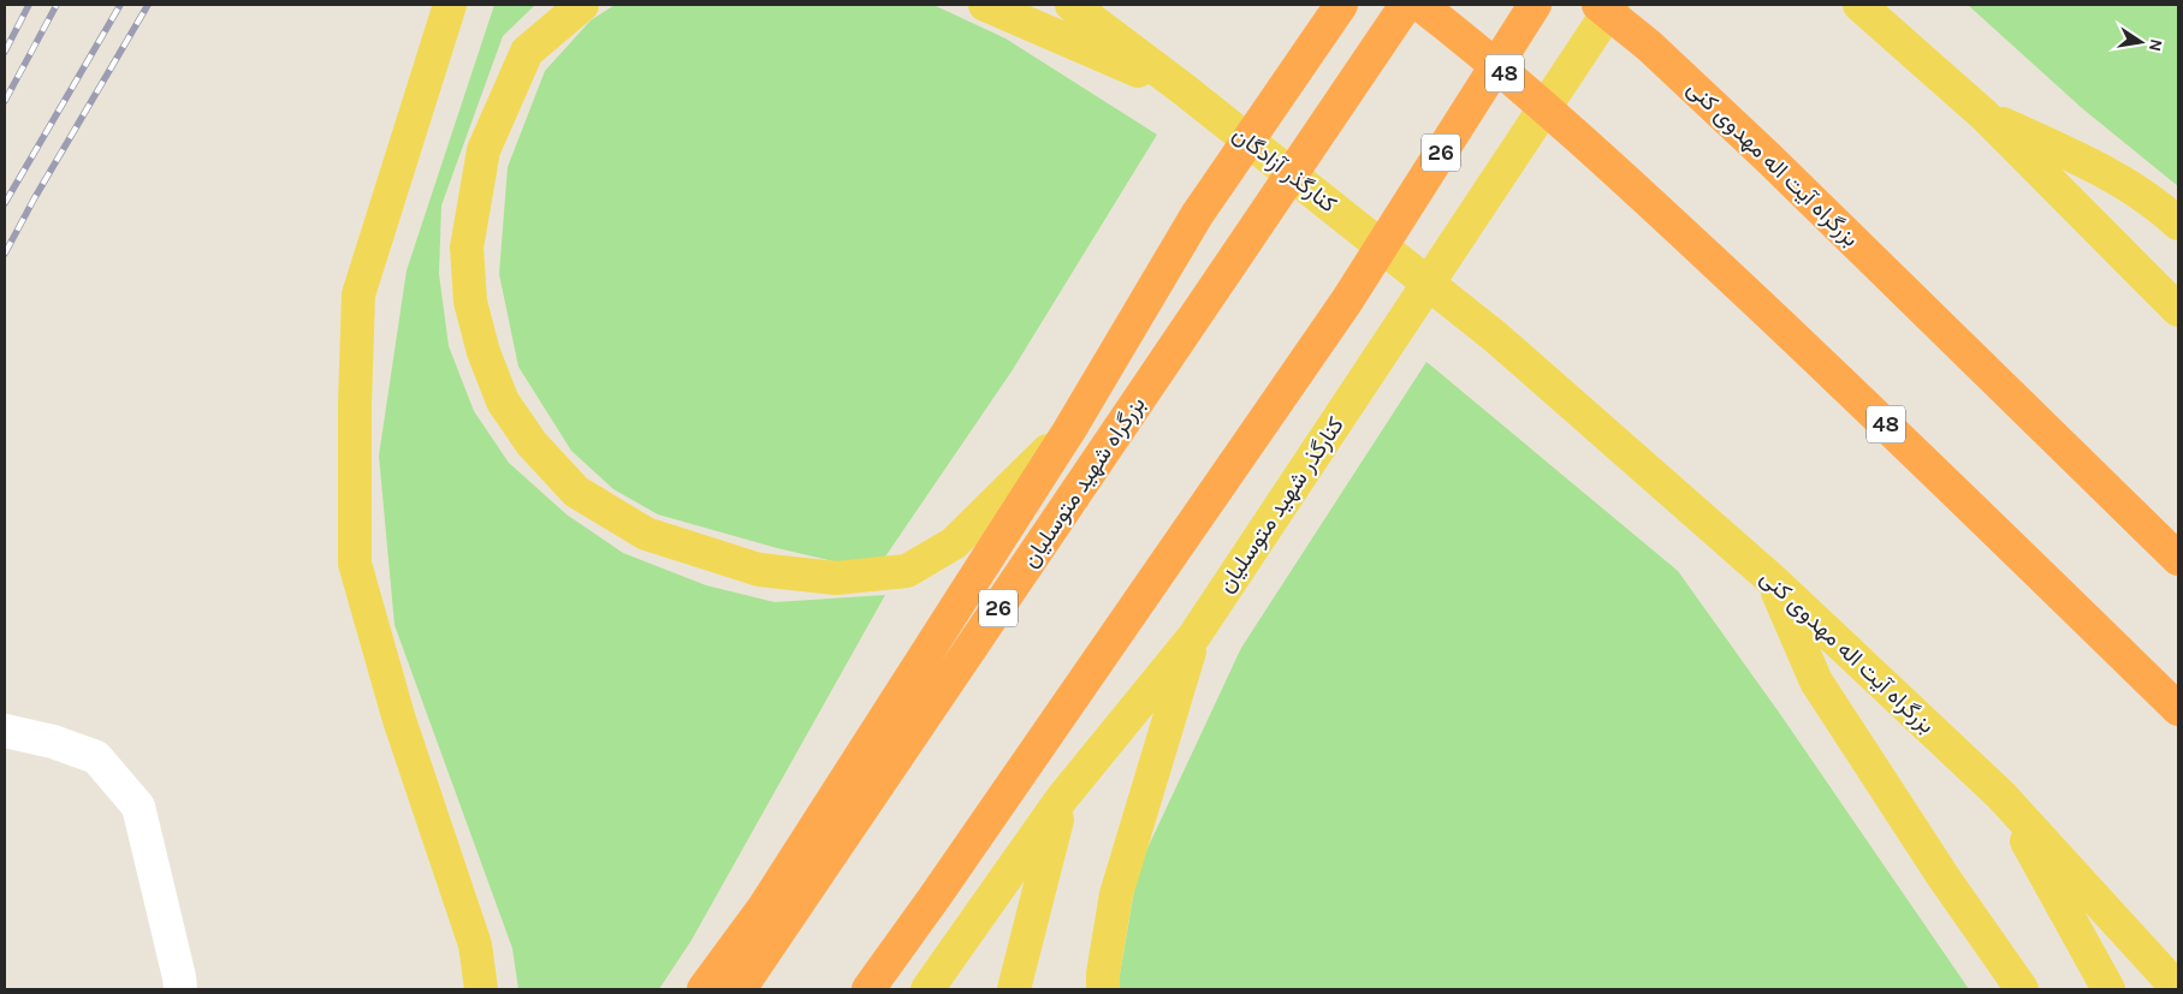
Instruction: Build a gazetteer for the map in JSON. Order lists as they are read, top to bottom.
{
  "streets": {
    "highway": [
      "48",
      "26",
      "بزرگراه آیت اله مهدوی کنی",
      "بزرگراه شهید متوسلیان"
    ],
    "main road": ["کنارگذر آزادگان", "کنارگذر شهید متوسلیان"]
  },
  "crossings": [
    ["بزرگراه آیت اله مهدوی کنی", "کنارگذر آزادگان"]
  ],
  "north": "right"
}
